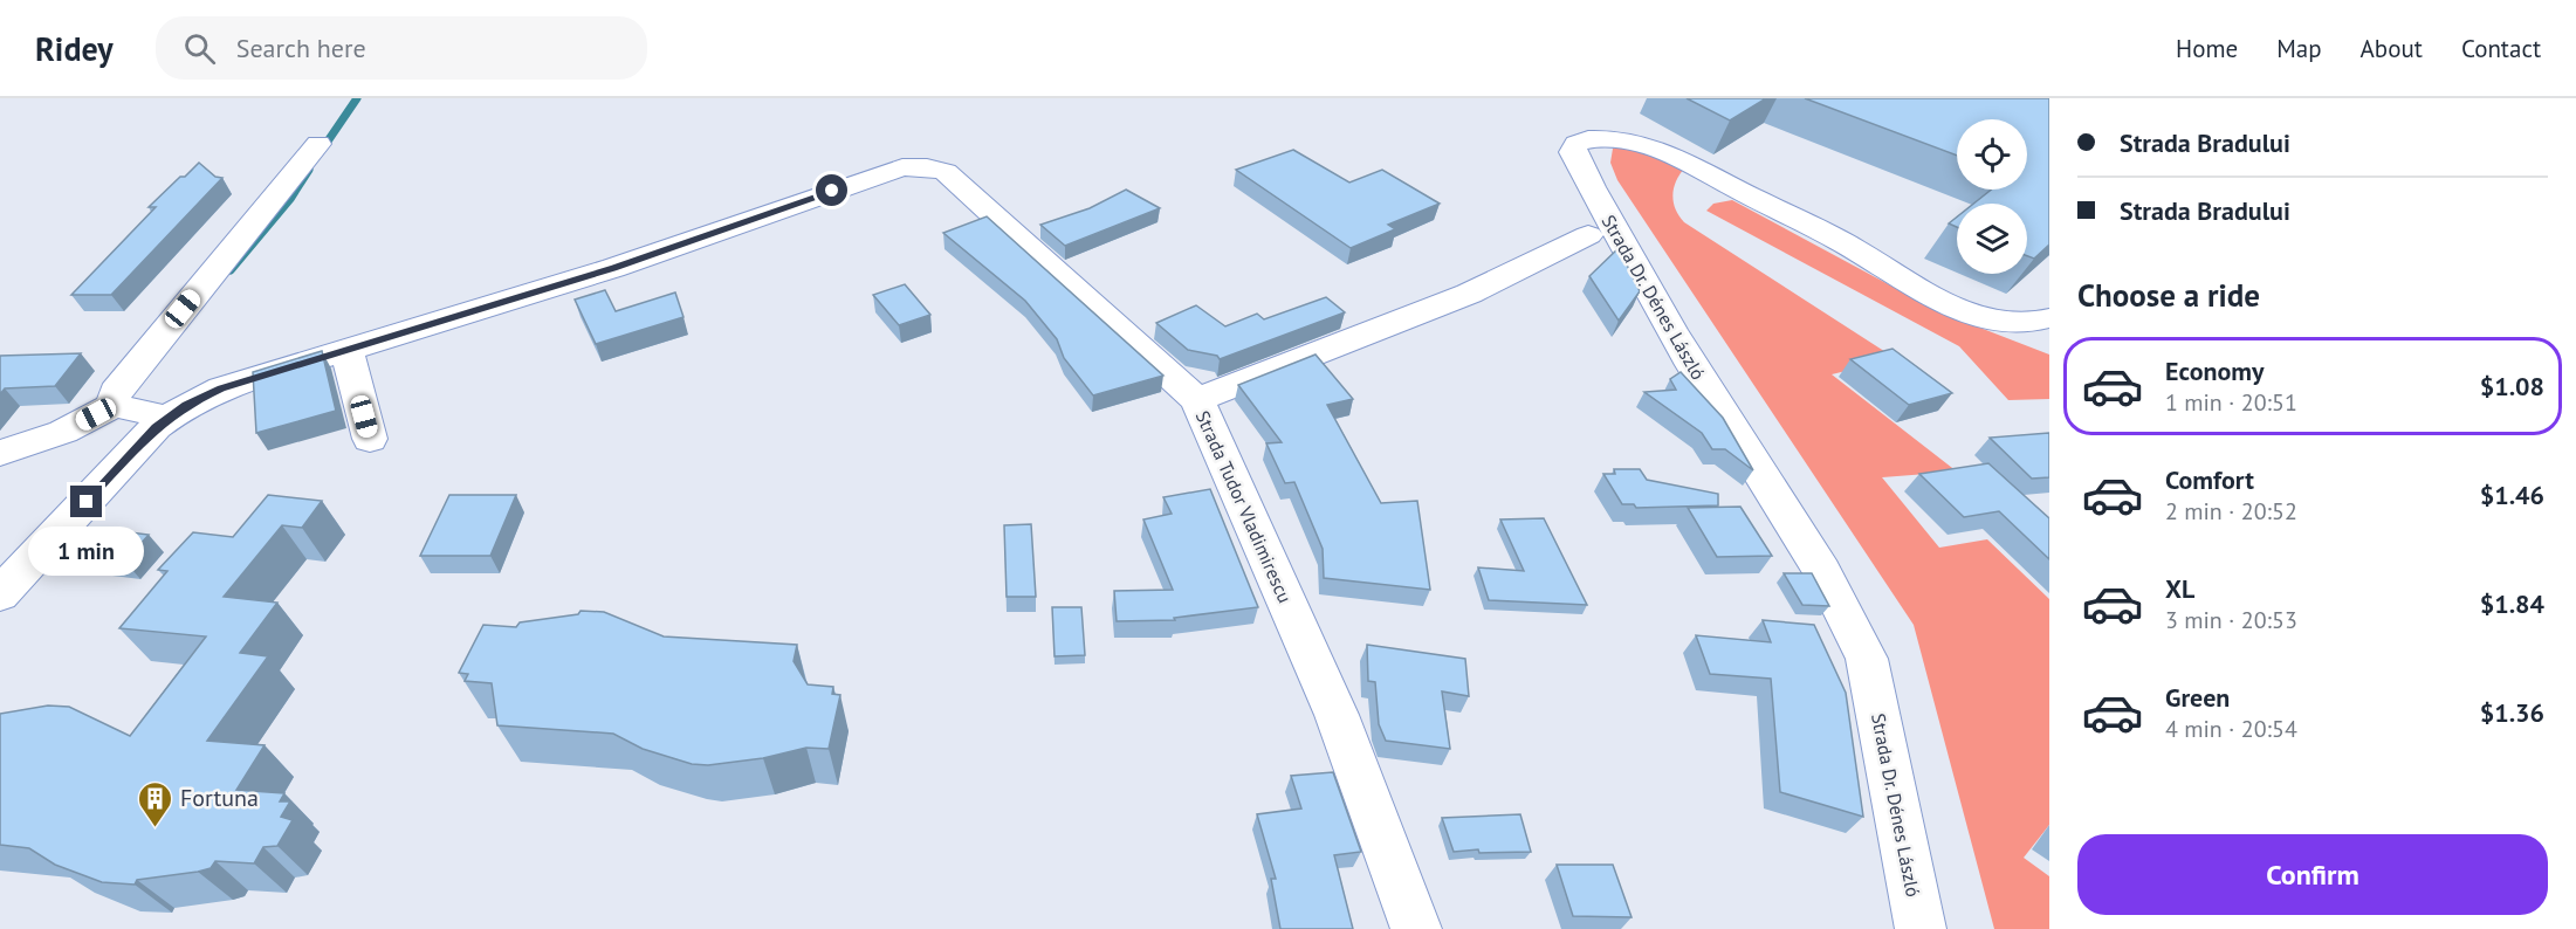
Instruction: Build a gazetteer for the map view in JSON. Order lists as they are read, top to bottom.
{
  "streets": {
    "street": ["Strada Dr. Dénes László", "Strada Tudor Vladimirescu"]
  },
  "places": {
    "building": ["Fortuna"]
  },
  "page": {
    "header": "Ridey",
    "search": "Search here",
    "nav": [
      "Home",
      "Map",
      "About",
      "Contact"
    ],
    "banner": ["Strada Bradului", "Strada Bradului"],
    "heading": "Choose a ride",
    "list": [
      {
        "name": "Economy",
        "note": "1 min · 20:51",
        "value": "$1.08"
      },
      {
        "name": "Comfort",
        "note": "2 min · 20:52",
        "value": "$1.46"
      },
      {
        "name": "XL",
        "note": "3 min · 20:53",
        "value": "$1.84"
      },
      {
        "name": "Green",
        "note": "4 min · 20:54",
        "value": "$1.36"
      }
    ],
    "bubble": "1 min",
    "buttons": "Confirm"
  }
}
